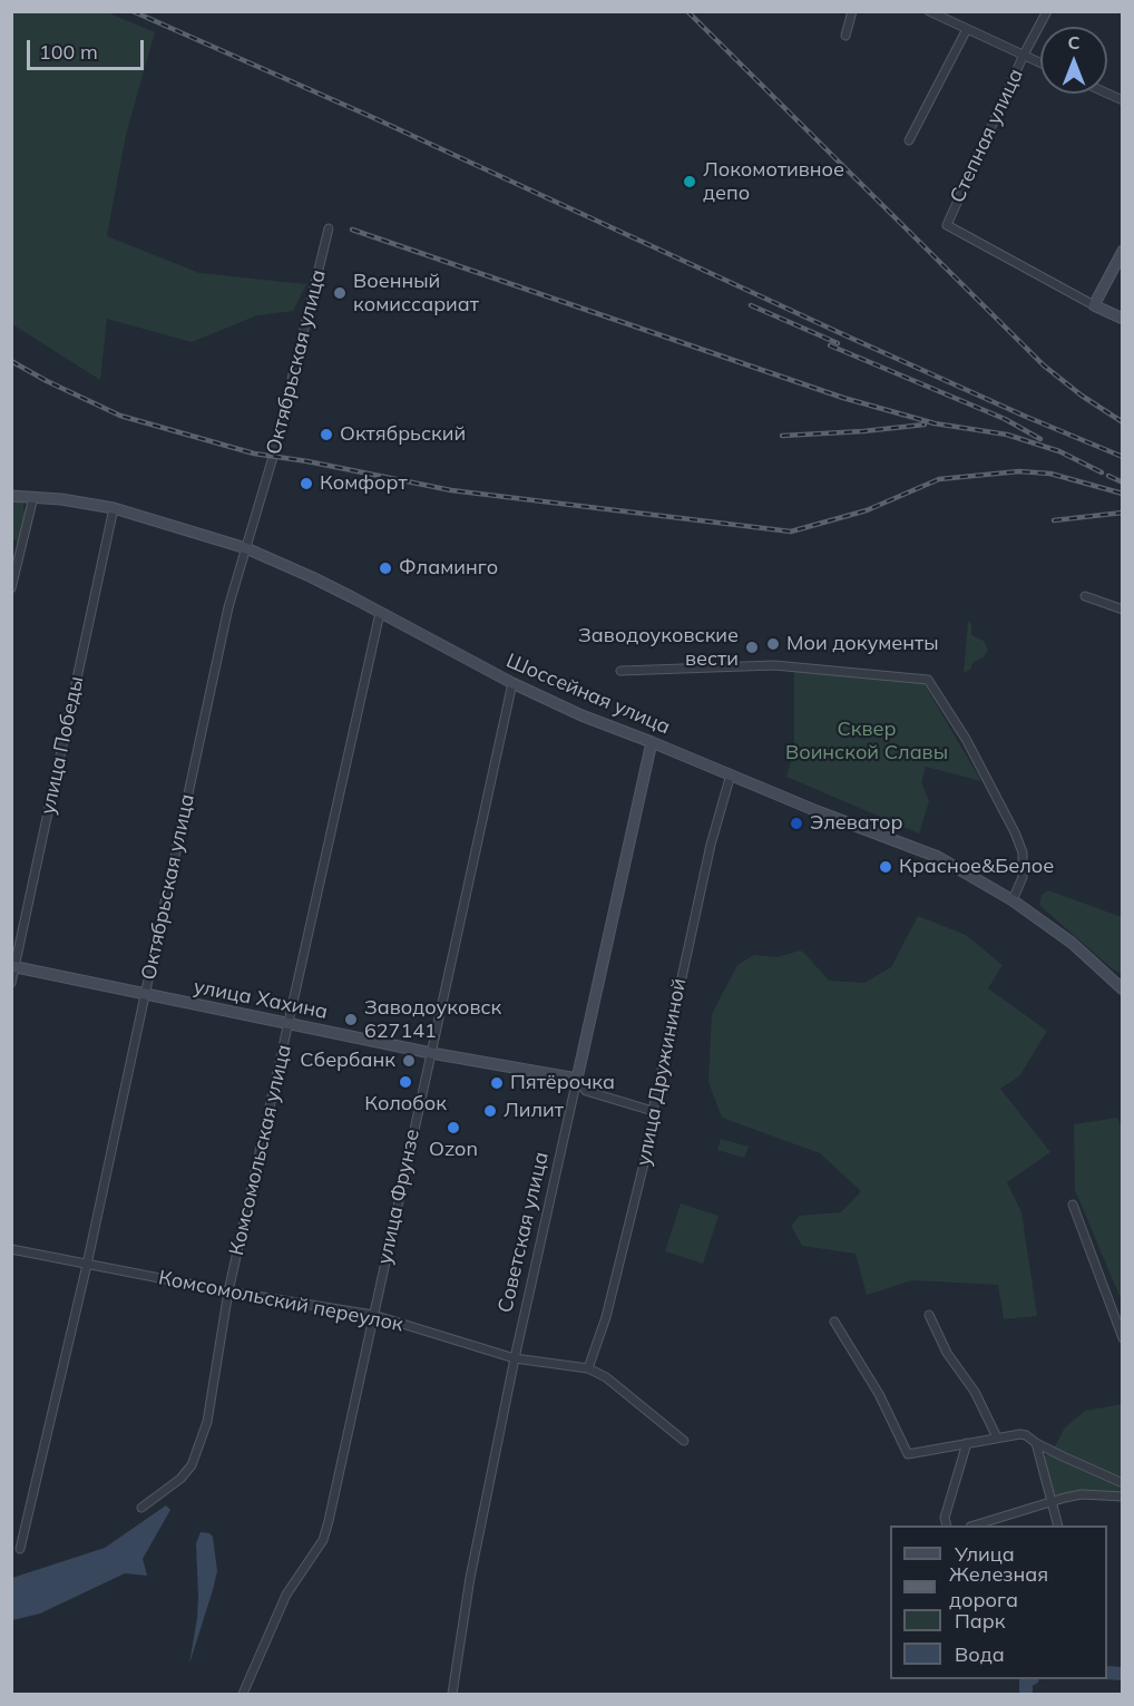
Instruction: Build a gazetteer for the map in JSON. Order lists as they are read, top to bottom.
{
  "streets": {
    "main road": ["Шоссейная улица", "улица Хахина", "Советская улица"],
    "street": [
      "Степная улица",
      "Октябрьская улица",
      "улица Победы",
      "улица Дружининой",
      "Комсомольская улица",
      "улица Фрунзе",
      "Комсомольский переулок"
    ]
  },
  "crossings": [
    ["Октябрьская улица", "Шоссейная улица"],
    ["Октябрьская улица", "улица Хахина"],
    ["Октябрьская улица", "Комсомольский переулок"],
    ["Шоссейная улица", "улица Победы"],
    ["Шоссейная улица", "улица Дружининой"],
    ["Шоссейная улица", "Комсомольская улица"],
    ["Шоссейная улица", "улица Фрунзе"],
    ["Шоссейная улица", "Советская улица"],
    ["улица Победы", "улица Хахина"],
    ["улица Хахина", "улица Дружининой"],
    ["улица Хахина", "Комсомольская улица"],
    ["улица Хахина", "улица Фрунзе"],
    ["улица Хахина", "Советская улица"],
    ["улица Дружининой", "Комсомольский переулок"],
    ["Комсомольская улица", "Комсомольский переулок"],
    ["улица Фрунзе", "Комсомольский переулок"],
    ["Советская улица", "Комсомольский переулок"]
  ],
  "parks": ["Сквер Воинской Славы"],
  "places": [
    "Локомотивное депо",
    "Военный комиссариат",
    "Октябрьский",
    "Комфорт",
    "Фламинго",
    "Мои документы",
    "Заводоуковские вести",
    "Элеватор",
    "Красное&Белое",
    "Заводоуковск 627141",
    "Сбербанк",
    "Колобок",
    "Пятёрочка",
    "Лилит",
    "Ozon"
  ],
  "legend": [
    "Улица",
    "Железная дорога",
    "Парк",
    "Вода"
  ],
  "scale_bar": "100 m",
  "north": "top"
}
